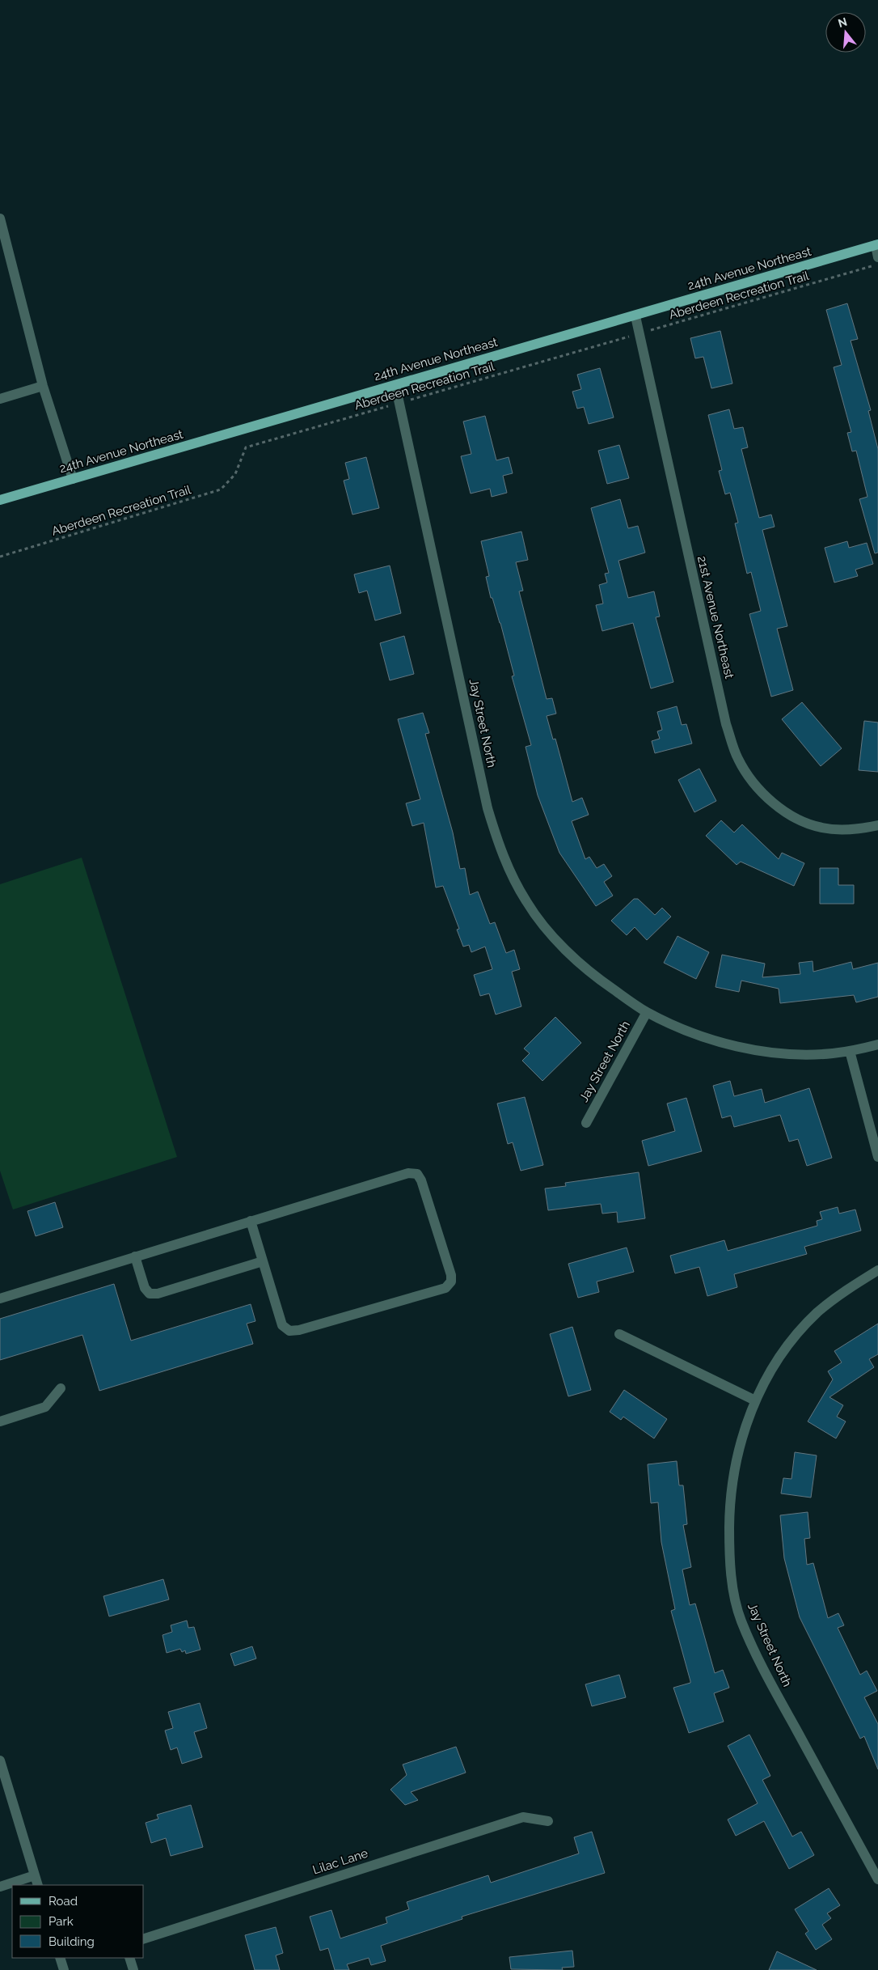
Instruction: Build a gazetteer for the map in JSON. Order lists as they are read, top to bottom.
{
  "streets": {
    "main road": ["24th Avenue Northeast"],
    "street": ["21st Avenue Northeast", "Jay Street North", "Lilac Lane"],
    "path": ["Aberdeen Recreation Trail"]
  },
  "crossings": [
    ["24th Avenue Northeast", "21st Avenue Northeast"],
    ["24th Avenue Northeast", "Jay Street North"],
    ["Aberdeen Recreation Trail", "21st Avenue Northeast"],
    ["Aberdeen Recreation Trail", "Jay Street North"]
  ],
  "legend": ["Road", "Park", "Building"],
  "north": "top"
}
